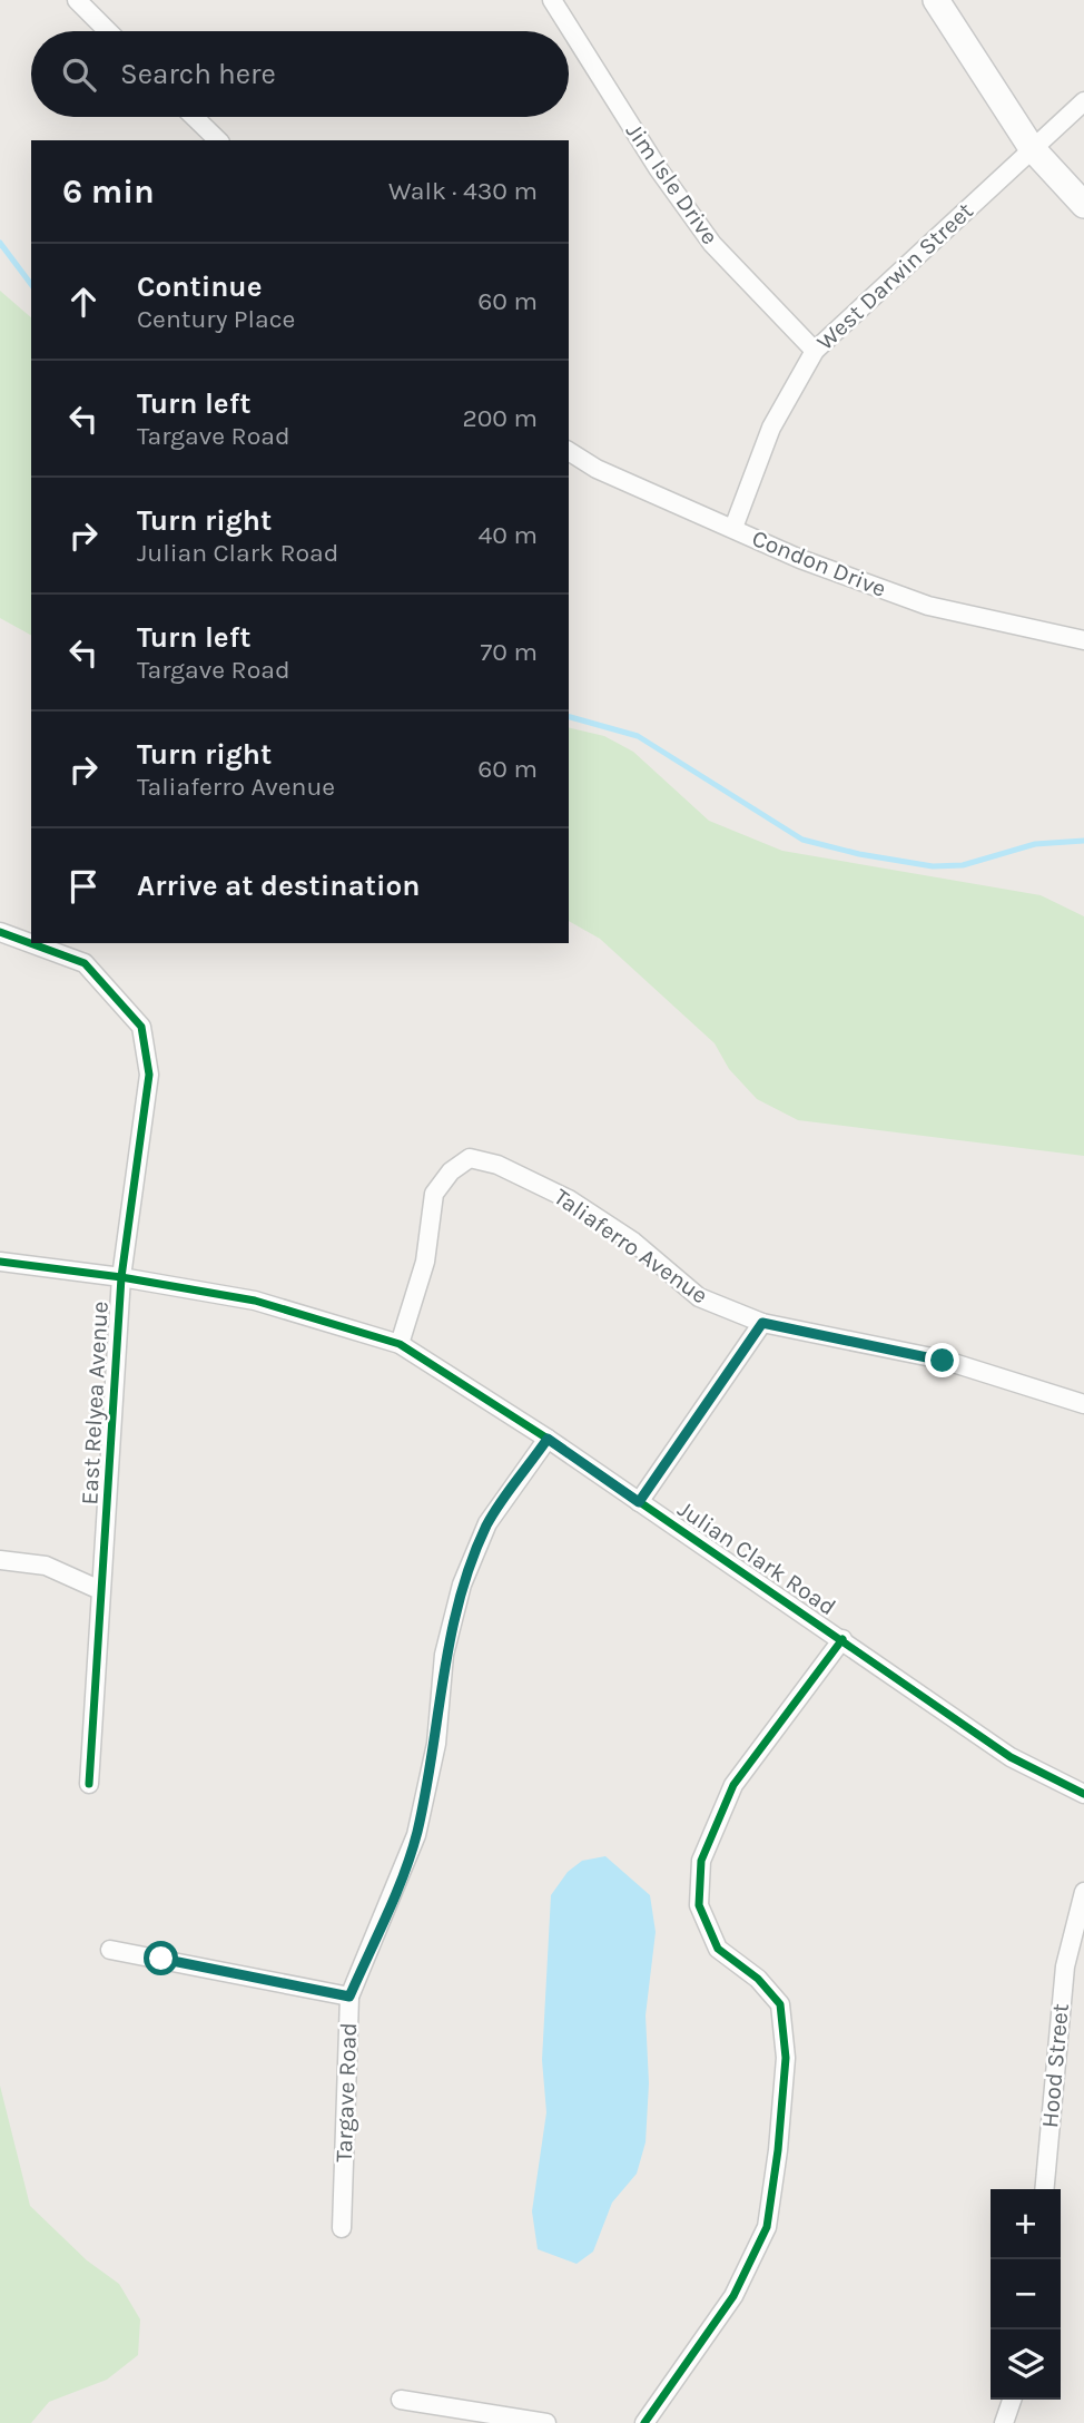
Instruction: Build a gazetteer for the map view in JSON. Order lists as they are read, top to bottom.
{
  "streets": {
    "street": [
      "Jim Isle Drive",
      "West Darwin Street",
      "Condon Drive",
      "Taliaferro Avenue",
      "East Relyea Avenue",
      "Julian Clark Road",
      "Hood Street",
      "Targave Road"
    ]
  },
  "crossings": [
    ["Jim Isle Drive", "West Darwin Street"],
    ["West Darwin Street", "Condon Drive"],
    ["Taliaferro Avenue", "Julian Clark Road"],
    ["East Relyea Avenue", "Julian Clark Road"],
    ["Julian Clark Road", "Targave Road"]
  ],
  "page": {
    "search": "Search here",
    "heading": ["6 min", "Walk · 430 m"],
    "list": [
      ["Continue", "Century Place", "60 m"],
      ["Turn left", "Targave Road", "200 m"],
      ["Turn right", "Julian Clark Road", "40 m"],
      ["Turn left", "Targave Road", "70 m"],
      ["Turn right", "Taliaferro Avenue", "60 m"],
      "Arrive at destination"
    ],
    "map_buttons": ["+", "−"]
  }
}
